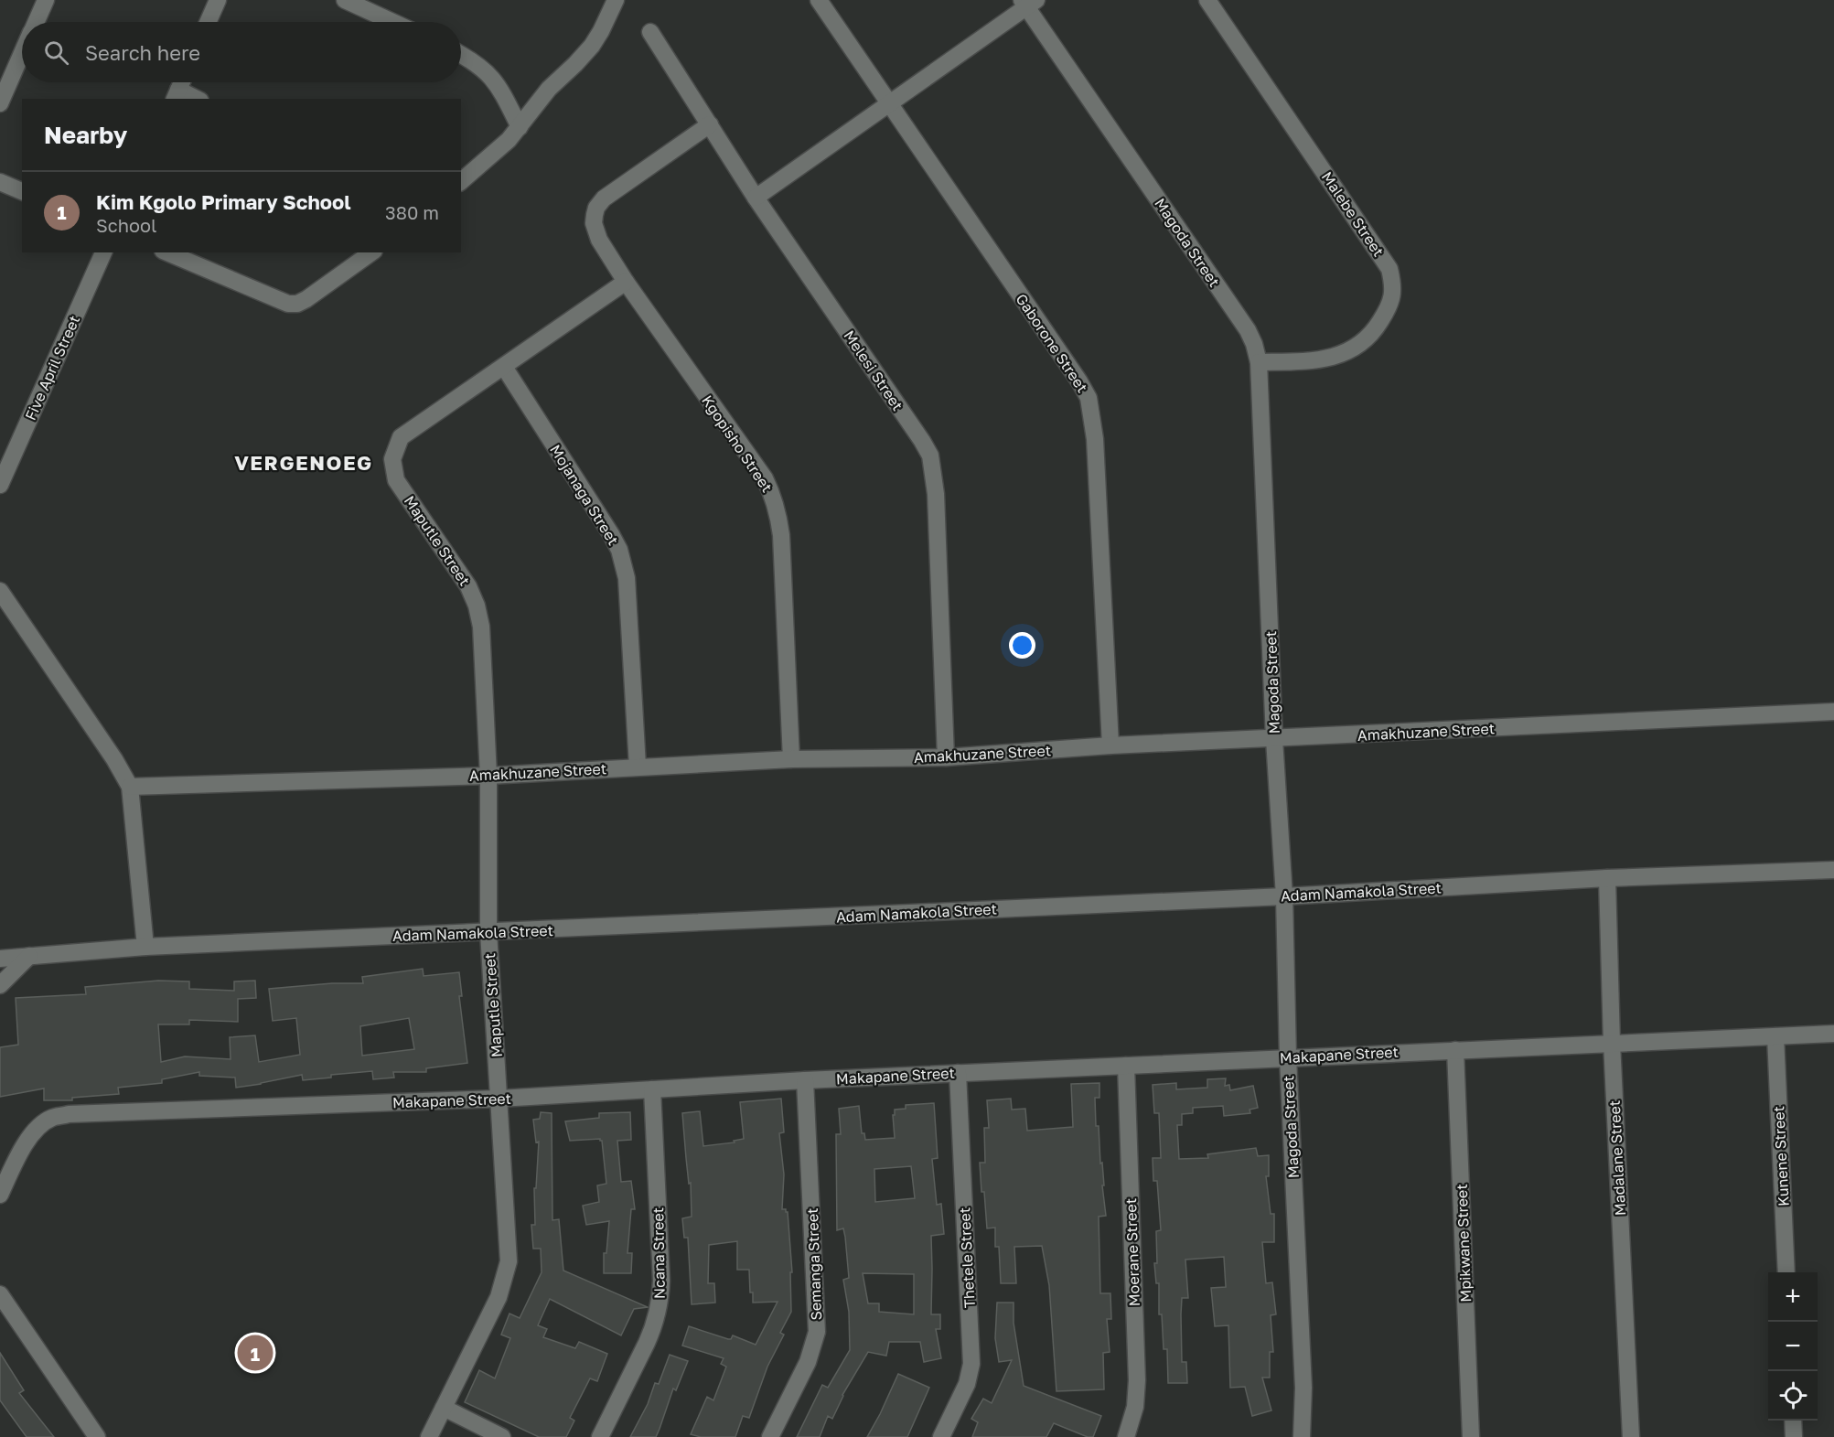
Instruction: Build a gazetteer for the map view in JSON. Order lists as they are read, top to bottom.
{
  "streets": {
    "street": [
      "Malebe Street",
      "Magoda Street",
      "Gaborone Street",
      "Five April Street",
      "Melesi Street",
      "Kgopisho Street",
      "Mojanaga Street",
      "Maputle Street",
      "Amakhuzane Street",
      "Adam Namakola Street",
      "Makapane Street",
      "Kunene Street",
      "Madalane Street",
      "Mpikwane Street",
      "Moerane Street",
      "Ncana Street",
      "Thetele Street",
      "Semanga Street"
    ]
  },
  "crossings": [
    ["Malebe Street", "Magoda Street"],
    ["Magoda Street", "Amakhuzane Street"],
    ["Magoda Street", "Adam Namakola Street"],
    ["Magoda Street", "Makapane Street"],
    ["Gaborone Street", "Amakhuzane Street"],
    ["Melesi Street", "Kgopisho Street"],
    ["Melesi Street", "Amakhuzane Street"],
    ["Kgopisho Street", "Amakhuzane Street"],
    ["Mojanaga Street", "Maputle Street"],
    ["Mojanaga Street", "Amakhuzane Street"],
    ["Maputle Street", "Amakhuzane Street"],
    ["Maputle Street", "Adam Namakola Street"],
    ["Maputle Street", "Makapane Street"],
    ["Adam Namakola Street", "Madalane Street"],
    ["Makapane Street", "Kunene Street"],
    ["Makapane Street", "Madalane Street"],
    ["Makapane Street", "Mpikwane Street"],
    ["Makapane Street", "Moerane Street"],
    ["Makapane Street", "Ncana Street"],
    ["Makapane Street", "Thetele Street"],
    ["Makapane Street", "Semanga Street"]
  ],
  "districts": ["VERGENOEG"],
  "page": {
    "search": "Search here",
    "heading": "Nearby",
    "list": [
      {
        "mark": "1",
        "name": "Kim Kgolo Primary School",
        "note": "School",
        "value": "380 m"
      }
    ],
    "map_buttons": ["+", "−"],
    "pins": "1"
  }
}
